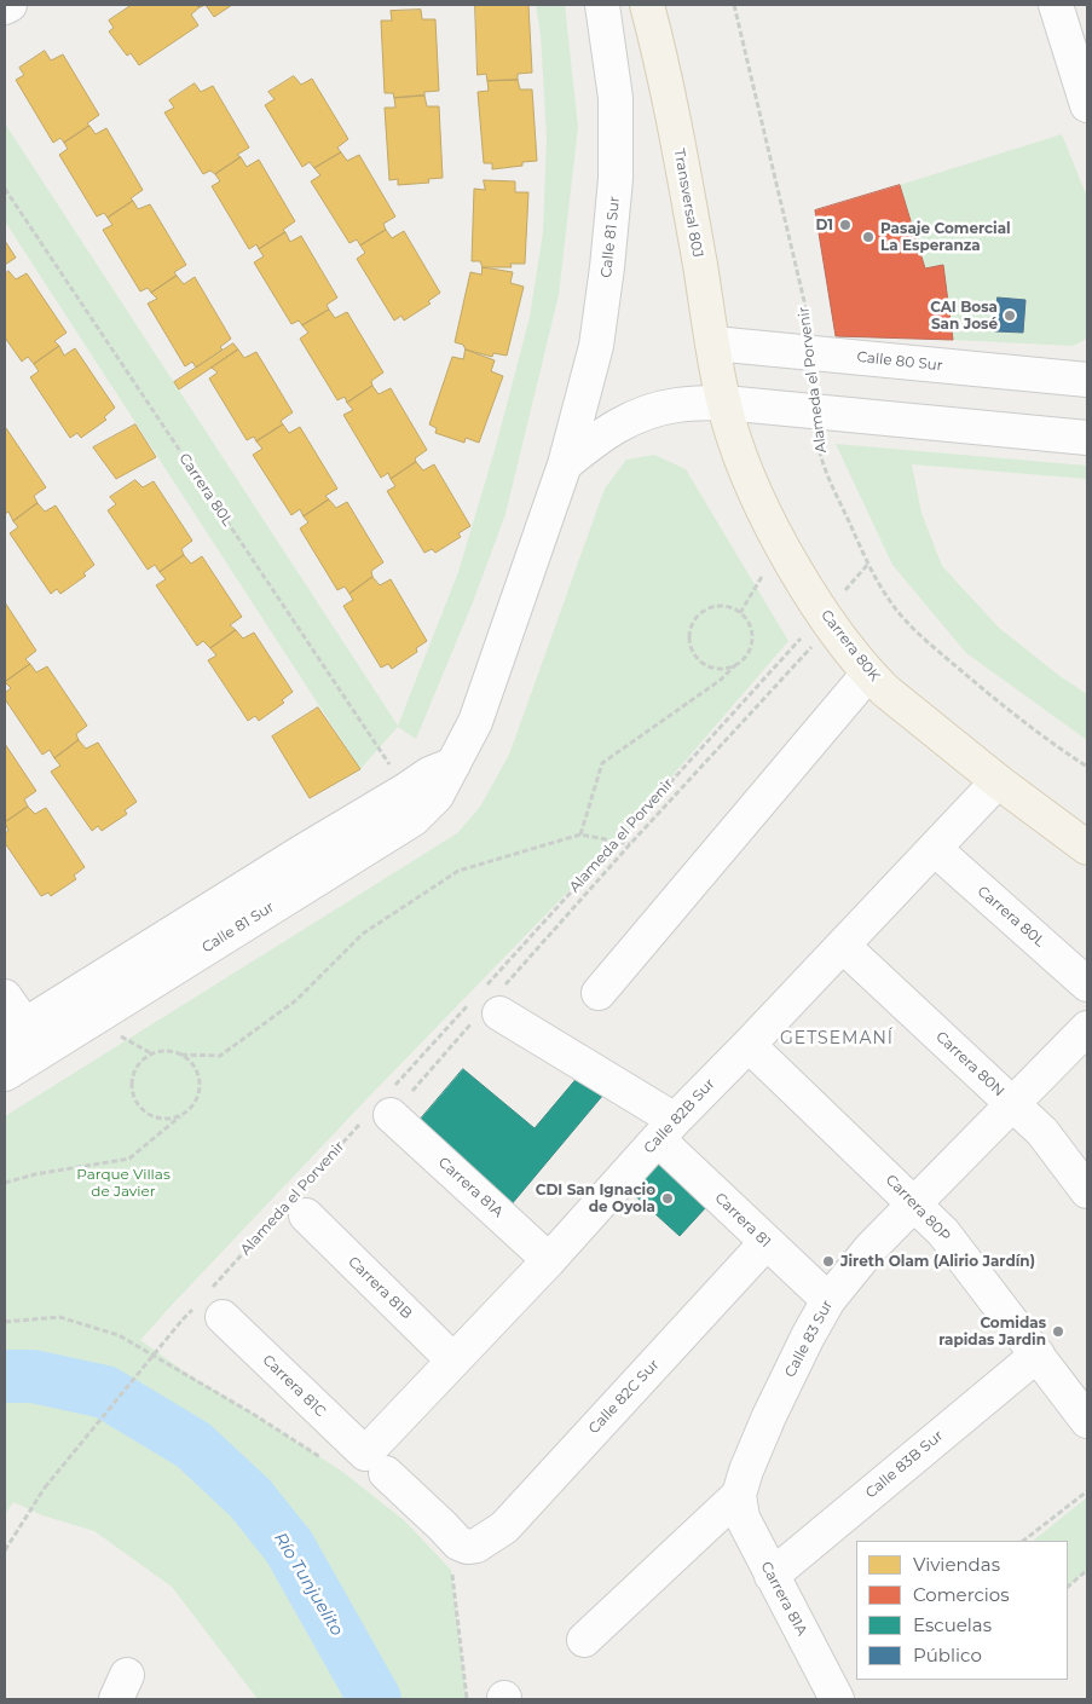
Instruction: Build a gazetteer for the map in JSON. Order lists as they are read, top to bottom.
{
  "streets": {
    "main road": ["Transversal 80J", "Carrera 80K"],
    "street": [
      "Calle 81 Sur",
      "Calle 80 Sur",
      "Carrera 80L",
      "Carrera 80N",
      "Calle 82B Sur",
      "Carrera 81A",
      "Carrera 80P",
      "Carrera 81",
      "Carrera 81B",
      "Calle 83 Sur",
      "Carrera 81C",
      "Calle 82C Sur",
      "Calle 83B Sur"
    ],
    "path": ["Alameda el Porvenir"]
  },
  "crossings": [
    ["Transversal 80J", "Calle 80 Sur"],
    ["Transversal 80J", "Carrera 80K"],
    ["Calle 81 Sur", "Carrera 80L"],
    ["Calle 80 Sur", "Alameda el Porvenir"],
    ["Alameda el Porvenir", "Carrera 80K"],
    ["Alameda el Porvenir", "Carrera 81A"],
    ["Alameda el Porvenir", "Carrera 81B"],
    ["Alameda el Porvenir", "Carrera 81C"],
    ["Carrera 80L", "Calle 82B Sur"],
    ["Carrera 80K", "Calle 82B Sur"],
    ["Carrera 80N", "Calle 82B Sur"],
    ["Carrera 80N", "Calle 83 Sur"],
    ["Calle 82B Sur", "Carrera 81A"],
    ["Calle 82B Sur", "Carrera 80P"],
    ["Calle 82B Sur", "Carrera 81"],
    ["Calle 82B Sur", "Carrera 81B"],
    ["Calle 82B Sur", "Carrera 81C"],
    ["Carrera 81A", "Calle 83 Sur"],
    ["Carrera 81A", "Calle 83B Sur"],
    ["Carrera 80P", "Calle 83 Sur"],
    ["Carrera 80P", "Calle 83B Sur"],
    ["Carrera 81", "Calle 83 Sur"],
    ["Carrera 81", "Calle 82C Sur"],
    ["Carrera 81C", "Calle 82C Sur"]
  ],
  "districts": ["GETSEMANÍ"],
  "water": ["Río Tunjuelito"],
  "parks": ["Parque Villas de Javier"],
  "places": [
    "D1",
    "Pasaje Comercial La Esperanza",
    "CAI Bosa San José",
    "CDI San Ignacio de Oyola",
    "Jireth Olam (Alirio Jardín)",
    "Comidas rapidas Jardin"
  ],
  "legend": [
    "Viviendas",
    "Comercios",
    "Escuelas",
    "Público"
  ]
}
